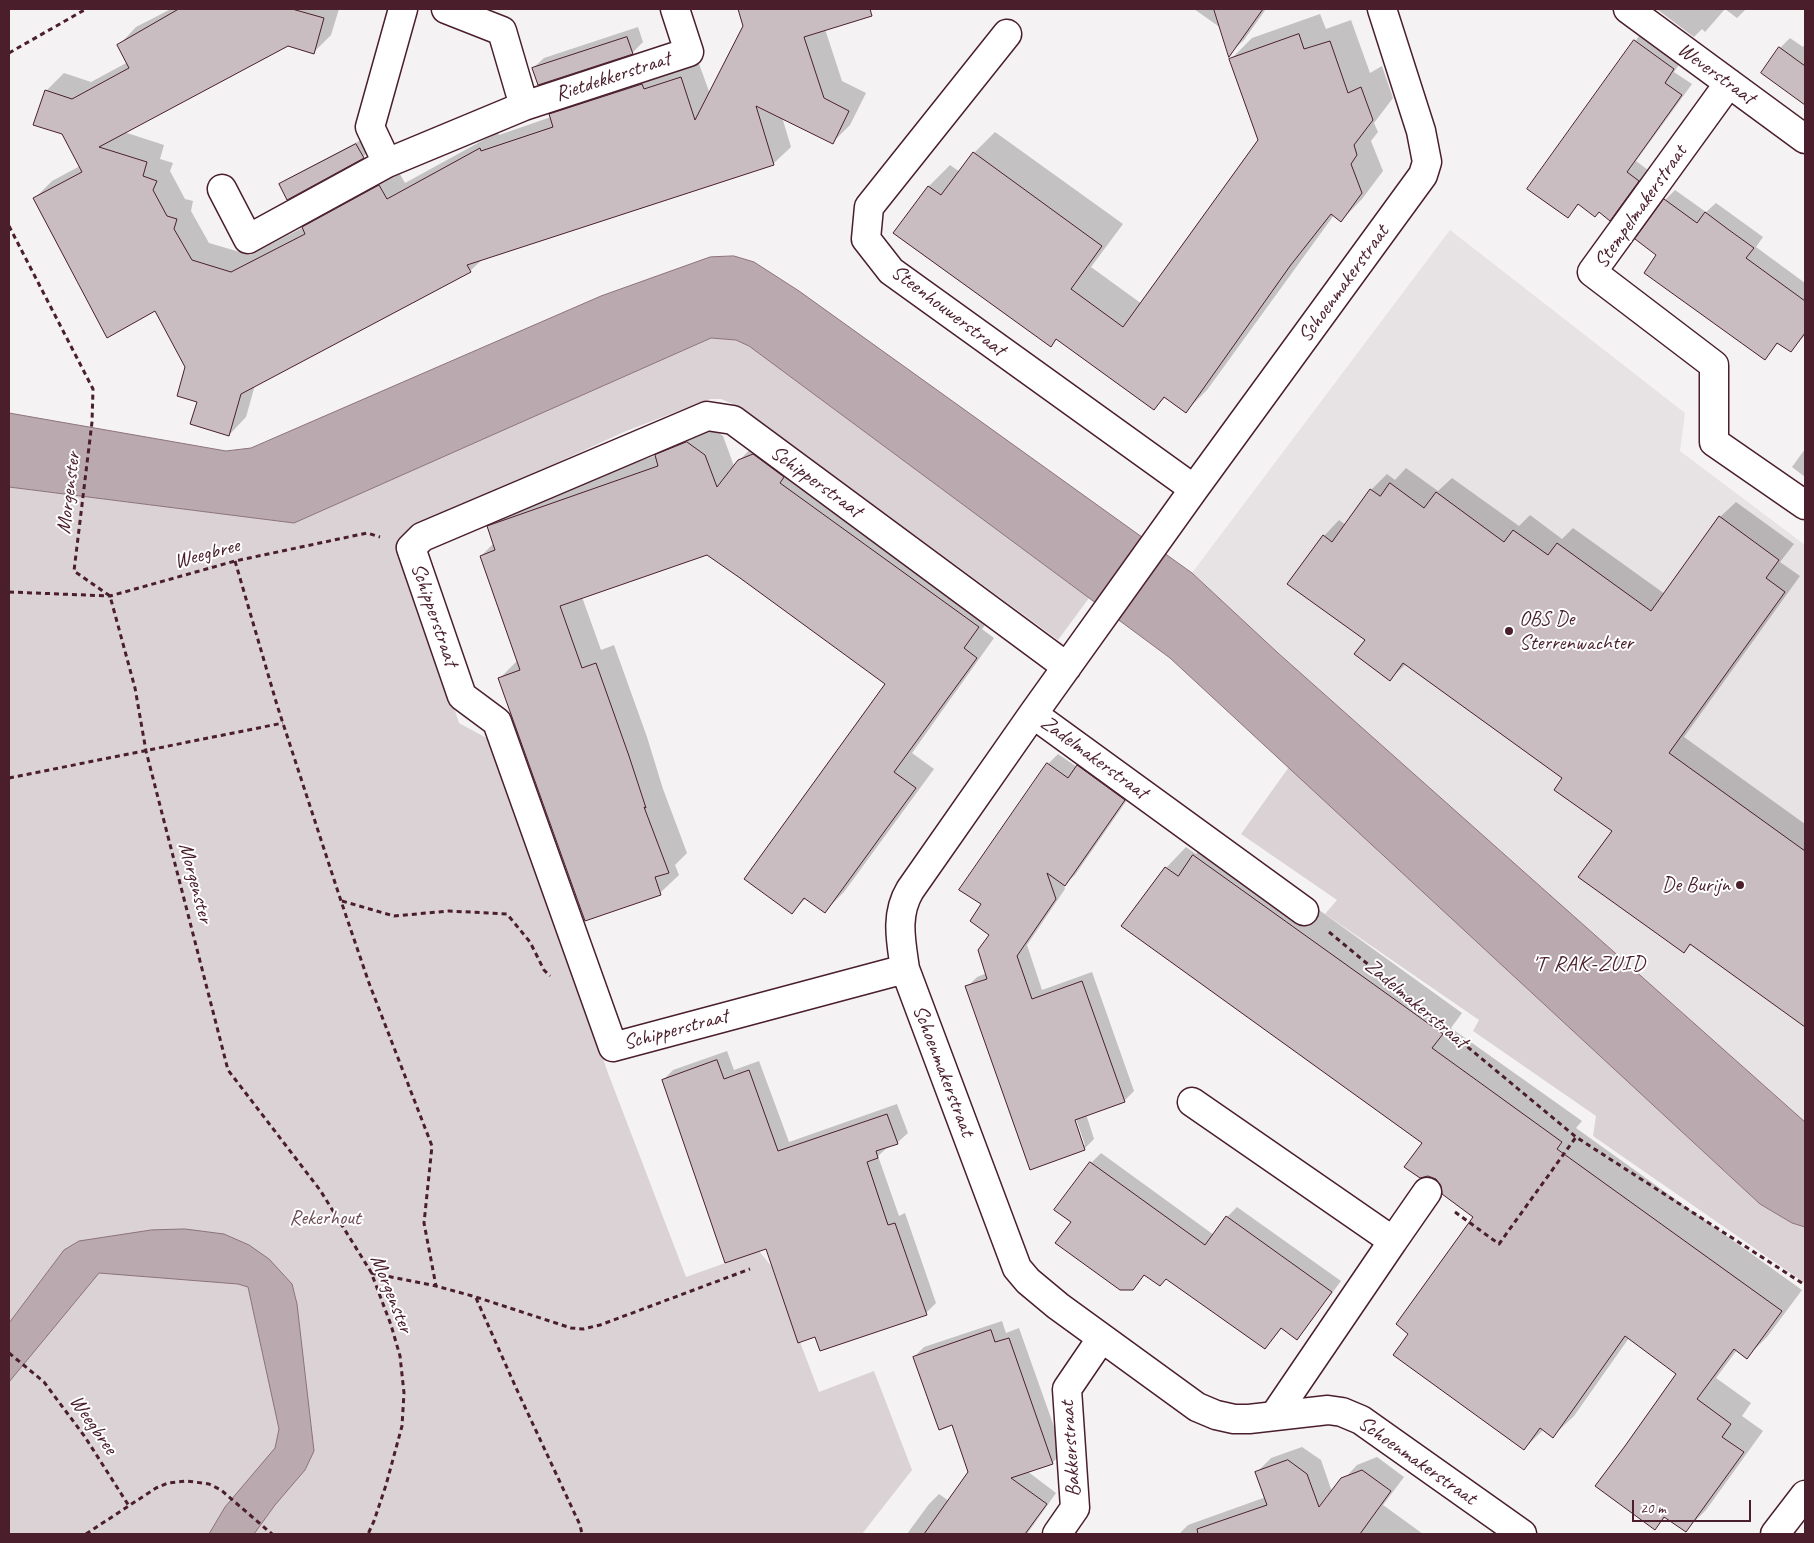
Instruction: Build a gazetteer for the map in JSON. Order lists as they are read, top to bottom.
{
  "streets": {
    "street": [
      "Weverstraat",
      "Rietdekkerstraat",
      "Stempelmakerstraat",
      "Schoenmakerstraat",
      "Steenhouwerstraat",
      "Schipperstraat",
      "Zadelmakerstraat",
      "Bakkerstraat"
    ],
    "path": ["Morgenster", "Weegbree"]
  },
  "crossings": [
    ["Weverstraat", "Stempelmakerstraat"],
    ["Schoenmakerstraat", "Steenhouwerstraat"],
    ["Schoenmakerstraat", "Schipperstraat"],
    ["Schoenmakerstraat", "Zadelmakerstraat"],
    ["Schoenmakerstraat", "Bakkerstraat"],
    ["Schipperstraat", "Weegbree"],
    ["Morgenster", "Weegbree"]
  ],
  "districts": ["'T RAK-ZUID"],
  "parks": ["Rekerhout"],
  "places": ["OBS De Sterrenwachter", "De Burijn"],
  "scale_bar": "20 m"
}
